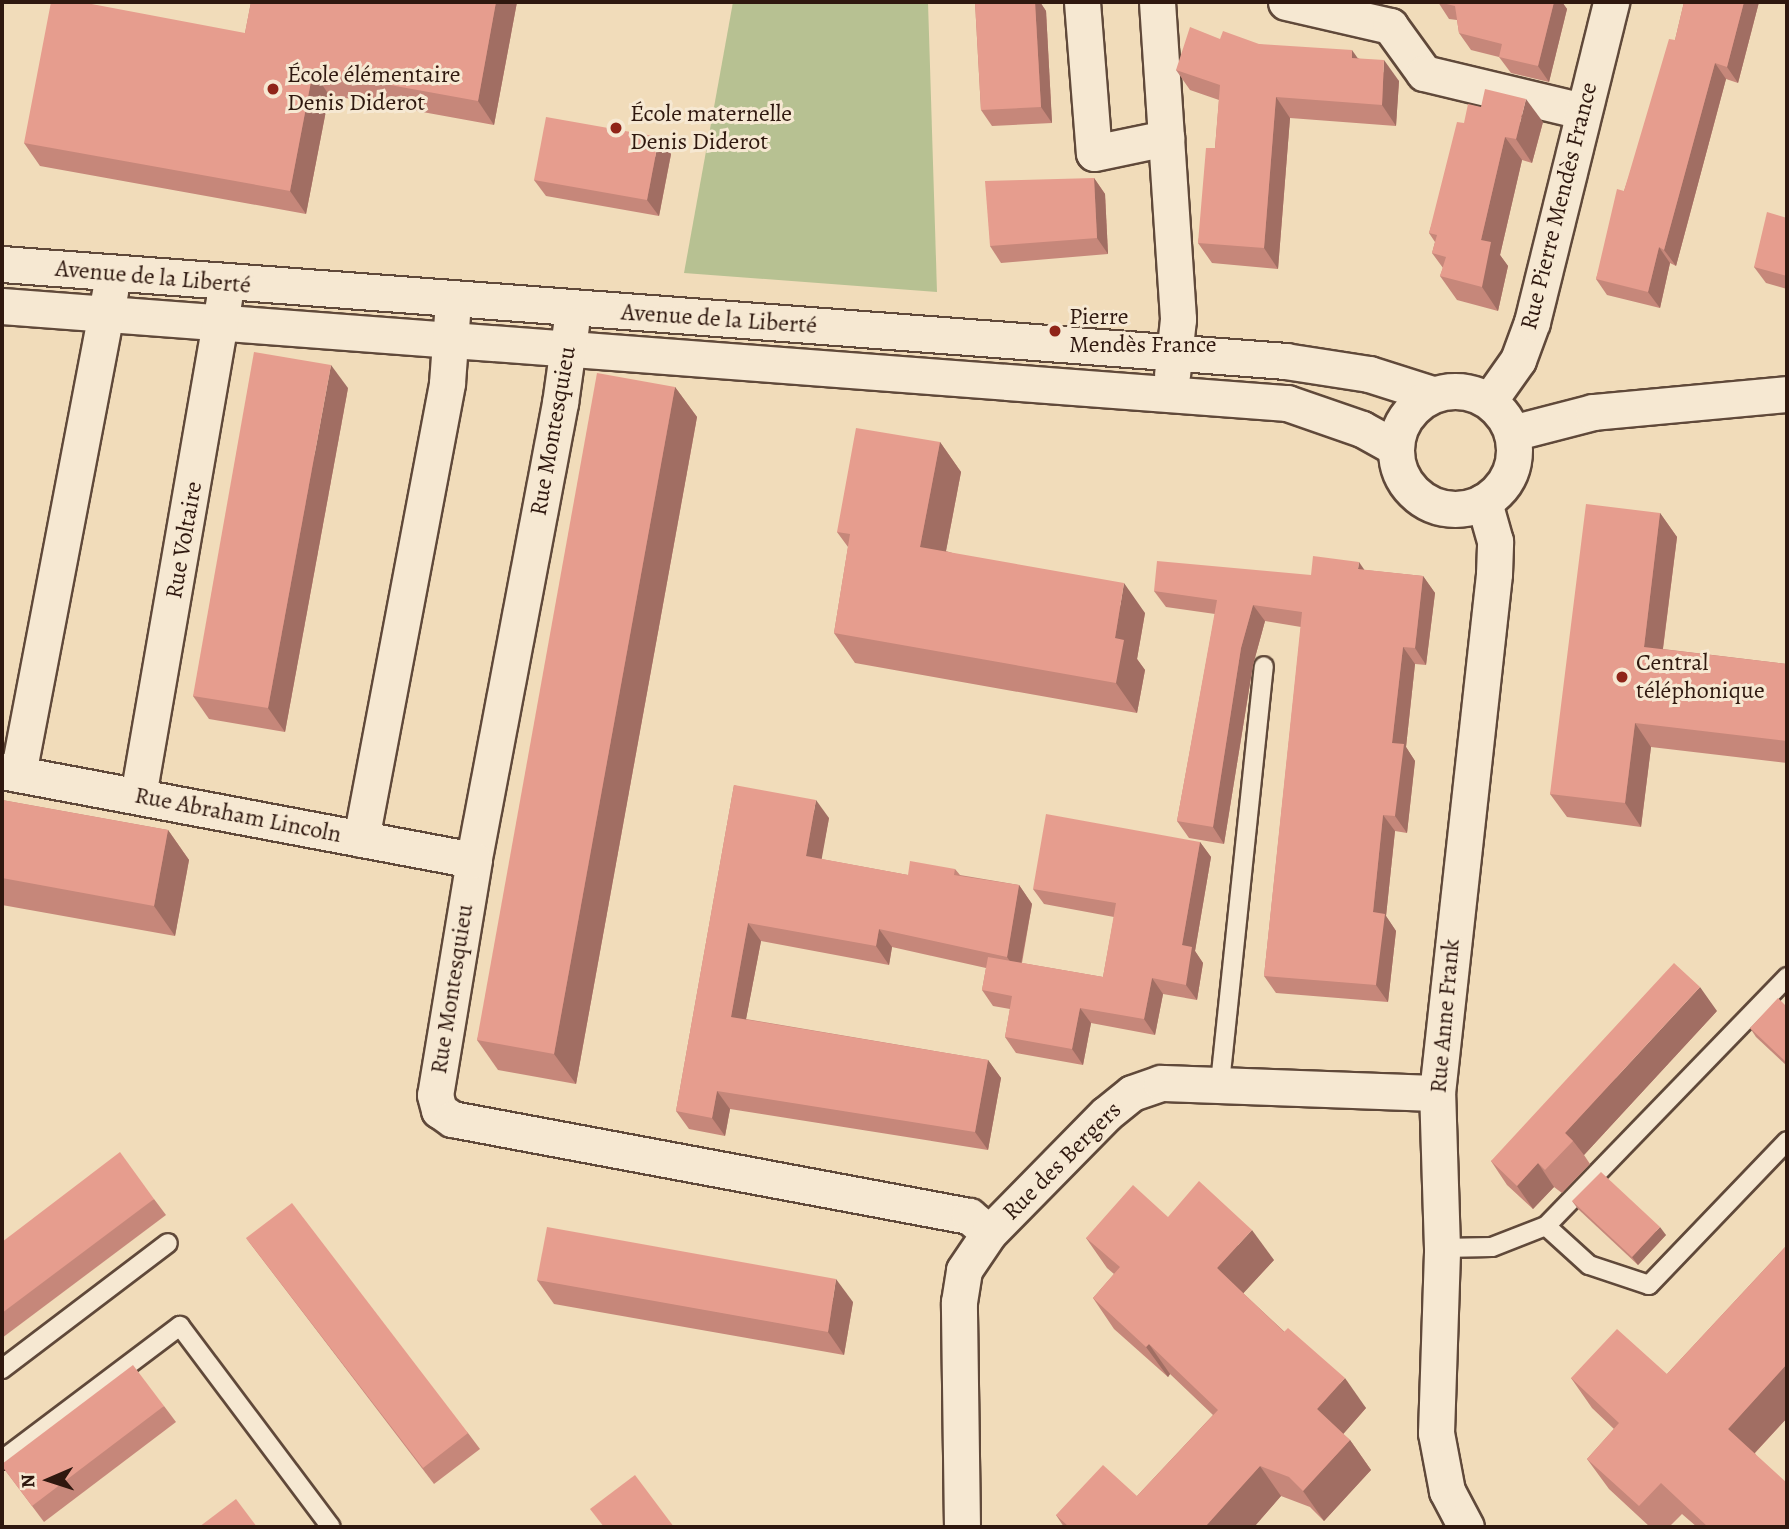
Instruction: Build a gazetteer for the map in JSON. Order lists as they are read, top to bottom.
{
  "streets": {
    "street": [
      "Rue Pierre Mendès France",
      "Avenue de la Liberté",
      "Rue Montesquieu",
      "Rue Voltaire",
      "Rue Abraham Lincoln",
      "Rue Anne Frank",
      "Rue des Bergers"
    ]
  },
  "crossings": [
    ["Rue Pierre Mendès France", "Avenue de la Liberté"],
    ["Rue Pierre Mendès France", "Rue Anne Frank"],
    ["Avenue de la Liberté", "Rue Montesquieu"],
    ["Avenue de la Liberté", "Rue Voltaire"],
    ["Avenue de la Liberté", "Rue Anne Frank"],
    ["Rue Montesquieu", "Rue Abraham Lincoln"],
    ["Rue Montesquieu", "Rue des Bergers"],
    ["Rue Voltaire", "Rue Abraham Lincoln"],
    ["Rue Anne Frank", "Rue des Bergers"]
  ],
  "places": [
    "École élémentaire Denis Diderot",
    "École maternelle Denis Diderot",
    "Pierre Mendès France",
    "Central téléphonique"
  ],
  "north": "left"
}
